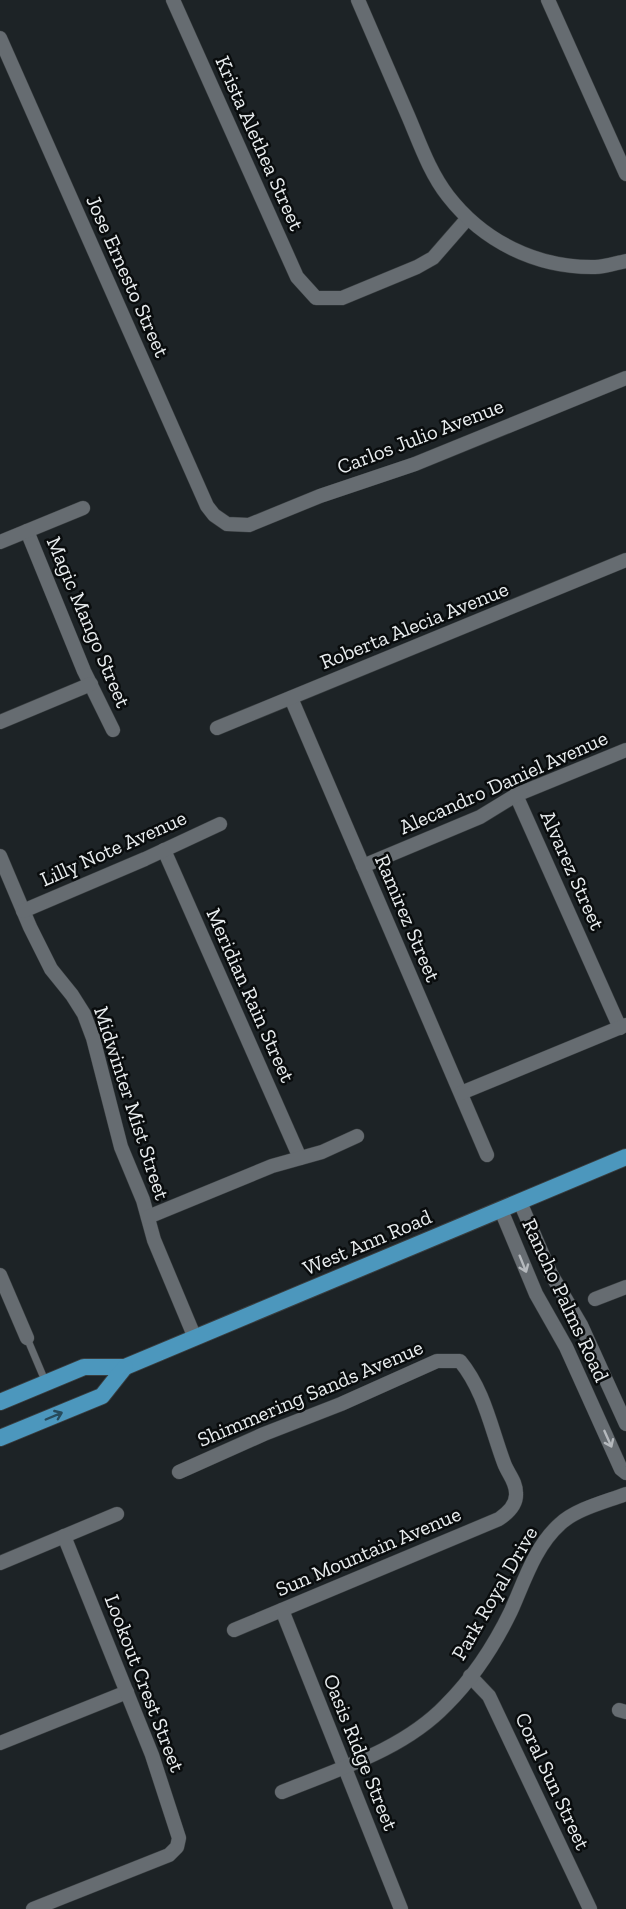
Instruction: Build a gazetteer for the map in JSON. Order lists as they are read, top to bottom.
{
  "streets": {
    "main road": ["West Ann Road"],
    "street": [
      "Krista Alethea Street",
      "Jose Ernesto Street",
      "Carlos Julio Avenue",
      "Magic Mango Street",
      "Roberta Alecia Avenue",
      "Alecandro Daniel Avenue",
      "Lilly Note Avenue",
      "Alvarez Street",
      "Ramirez Street",
      "Meridian Rain Street",
      "Midwinter Mist Street",
      "Rancho Palms Road",
      "Shimmering Sands Avenue",
      "Sun Mountain Avenue",
      "Park Royal Drive",
      "Lookout Crest Street",
      "Oasis Ridge Street",
      "Coral Sun Street"
    ]
  },
  "crossings": [
    ["Jose Ernesto Street", "Carlos Julio Avenue"],
    ["Roberta Alecia Avenue", "Ramirez Street"],
    ["Alecandro Daniel Avenue", "Alvarez Street"],
    ["Alecandro Daniel Avenue", "Ramirez Street"],
    ["Lilly Note Avenue", "Meridian Rain Street"],
    ["Lilly Note Avenue", "Midwinter Mist Street"],
    ["Midwinter Mist Street", "West Ann Road"],
    ["West Ann Road", "Rancho Palms Road"],
    ["Shimmering Sands Avenue", "Sun Mountain Avenue"],
    ["Sun Mountain Avenue", "Oasis Ridge Street"],
    ["Park Royal Drive", "Oasis Ridge Street"],
    ["Park Royal Drive", "Coral Sun Street"]
  ]
}
